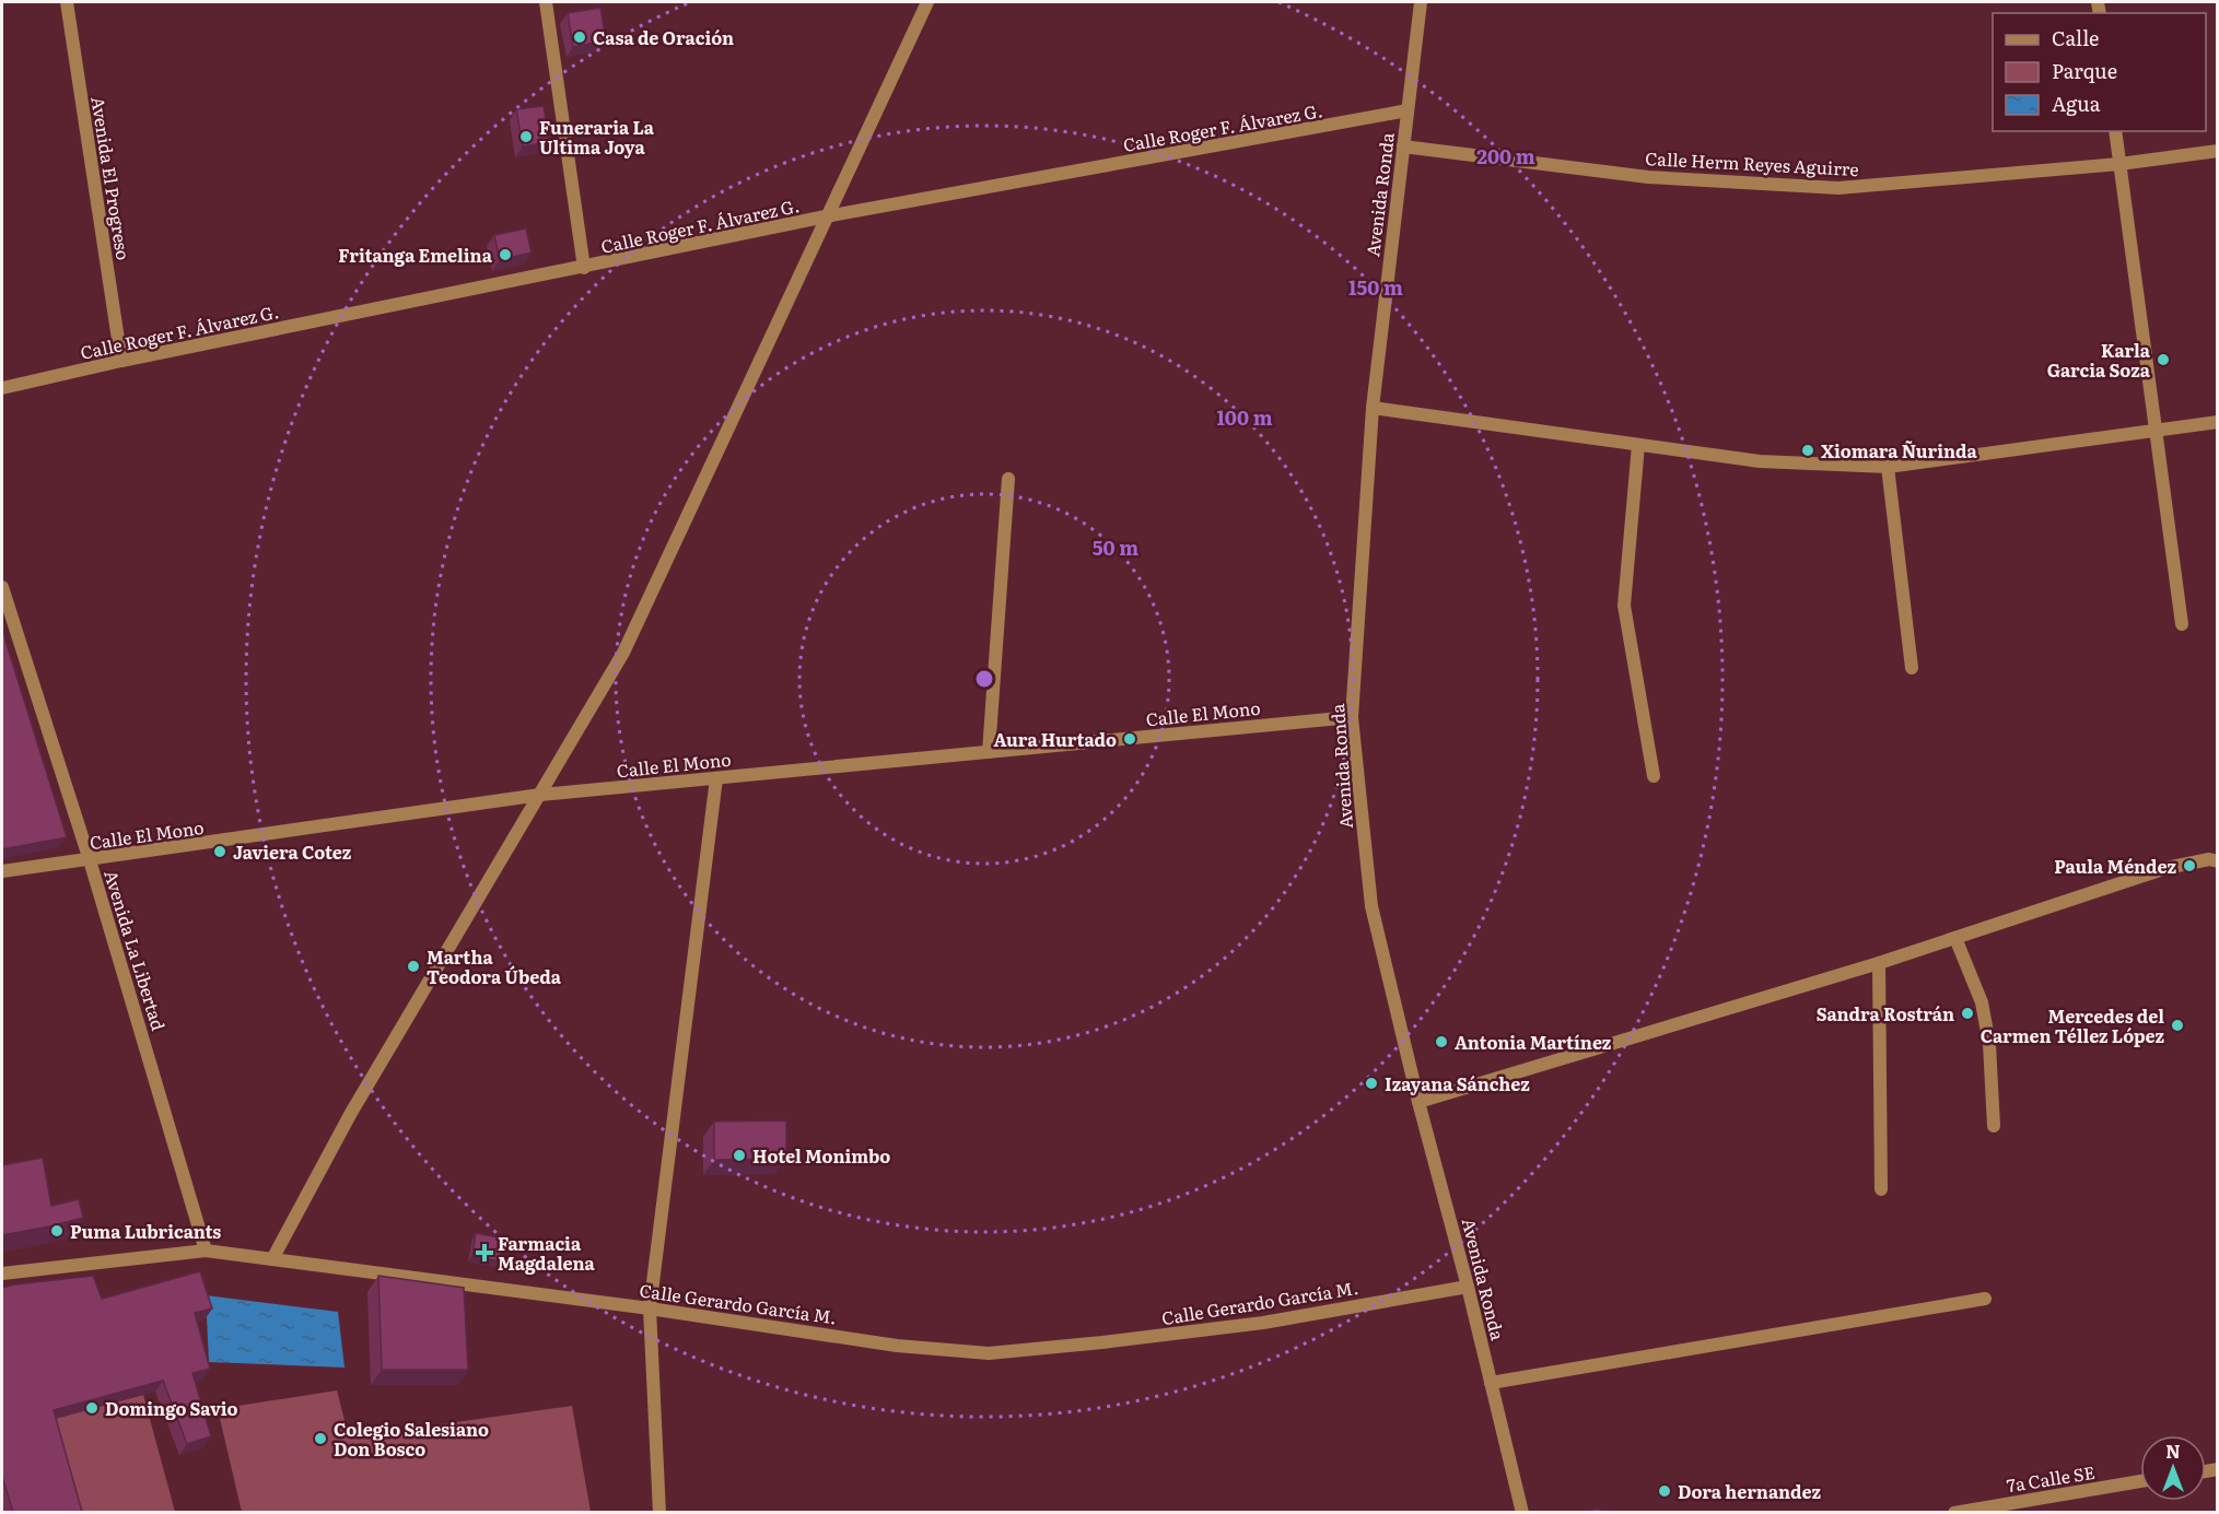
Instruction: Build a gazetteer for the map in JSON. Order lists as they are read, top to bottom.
{
  "streets": {
    "street": [
      "Calle Roger F. Álvarez G.",
      "Calle Herm Reyes Aguirre",
      "Avenida El Progreso",
      "Avenida Ronda",
      "Calle El Mono",
      "Avenida La Libertad",
      "Calle Gerardo García M.",
      "7a Calle SE"
    ]
  },
  "crossings": [
    ["Calle Roger F. Álvarez G.", "Avenida El Progreso"],
    ["Calle Roger F. Álvarez G.", "Avenida Ronda"],
    ["Calle Herm Reyes Aguirre", "Avenida Ronda"],
    ["Avenida Ronda", "Calle El Mono"],
    ["Avenida Ronda", "Calle Gerardo García M."],
    ["Calle El Mono", "Avenida La Libertad"],
    ["Avenida La Libertad", "Calle Gerardo García M."]
  ],
  "places": {
    "other": [
      "Casa de Oración",
      "Funeraria La Ultima Joya",
      "Fritanga Emelina",
      "Karla Garcia Soza",
      "Xiomara Ñurinda",
      "Aura Hurtado",
      "Javiera Cotez",
      "Paula Méndez",
      "Martha Teodora Úbeda",
      "Sandra Rostrán",
      "Mercedes del Carmen Téllez López",
      "Antonia Martínez",
      "Izayana Sánchez",
      "Hotel Monimbo",
      "Puma Lubricants",
      "Domingo Savio",
      "Colegio Salesiano Don Bosco",
      "Dora hernandez"
    ],
    "health": ["Farmacia Magdalena"]
  },
  "legend": ["Calle", "Parque", "Agua"],
  "north": "top",
  "rings": [
    "200 m",
    "150 m",
    "100 m",
    "50 m"
  ]
}
